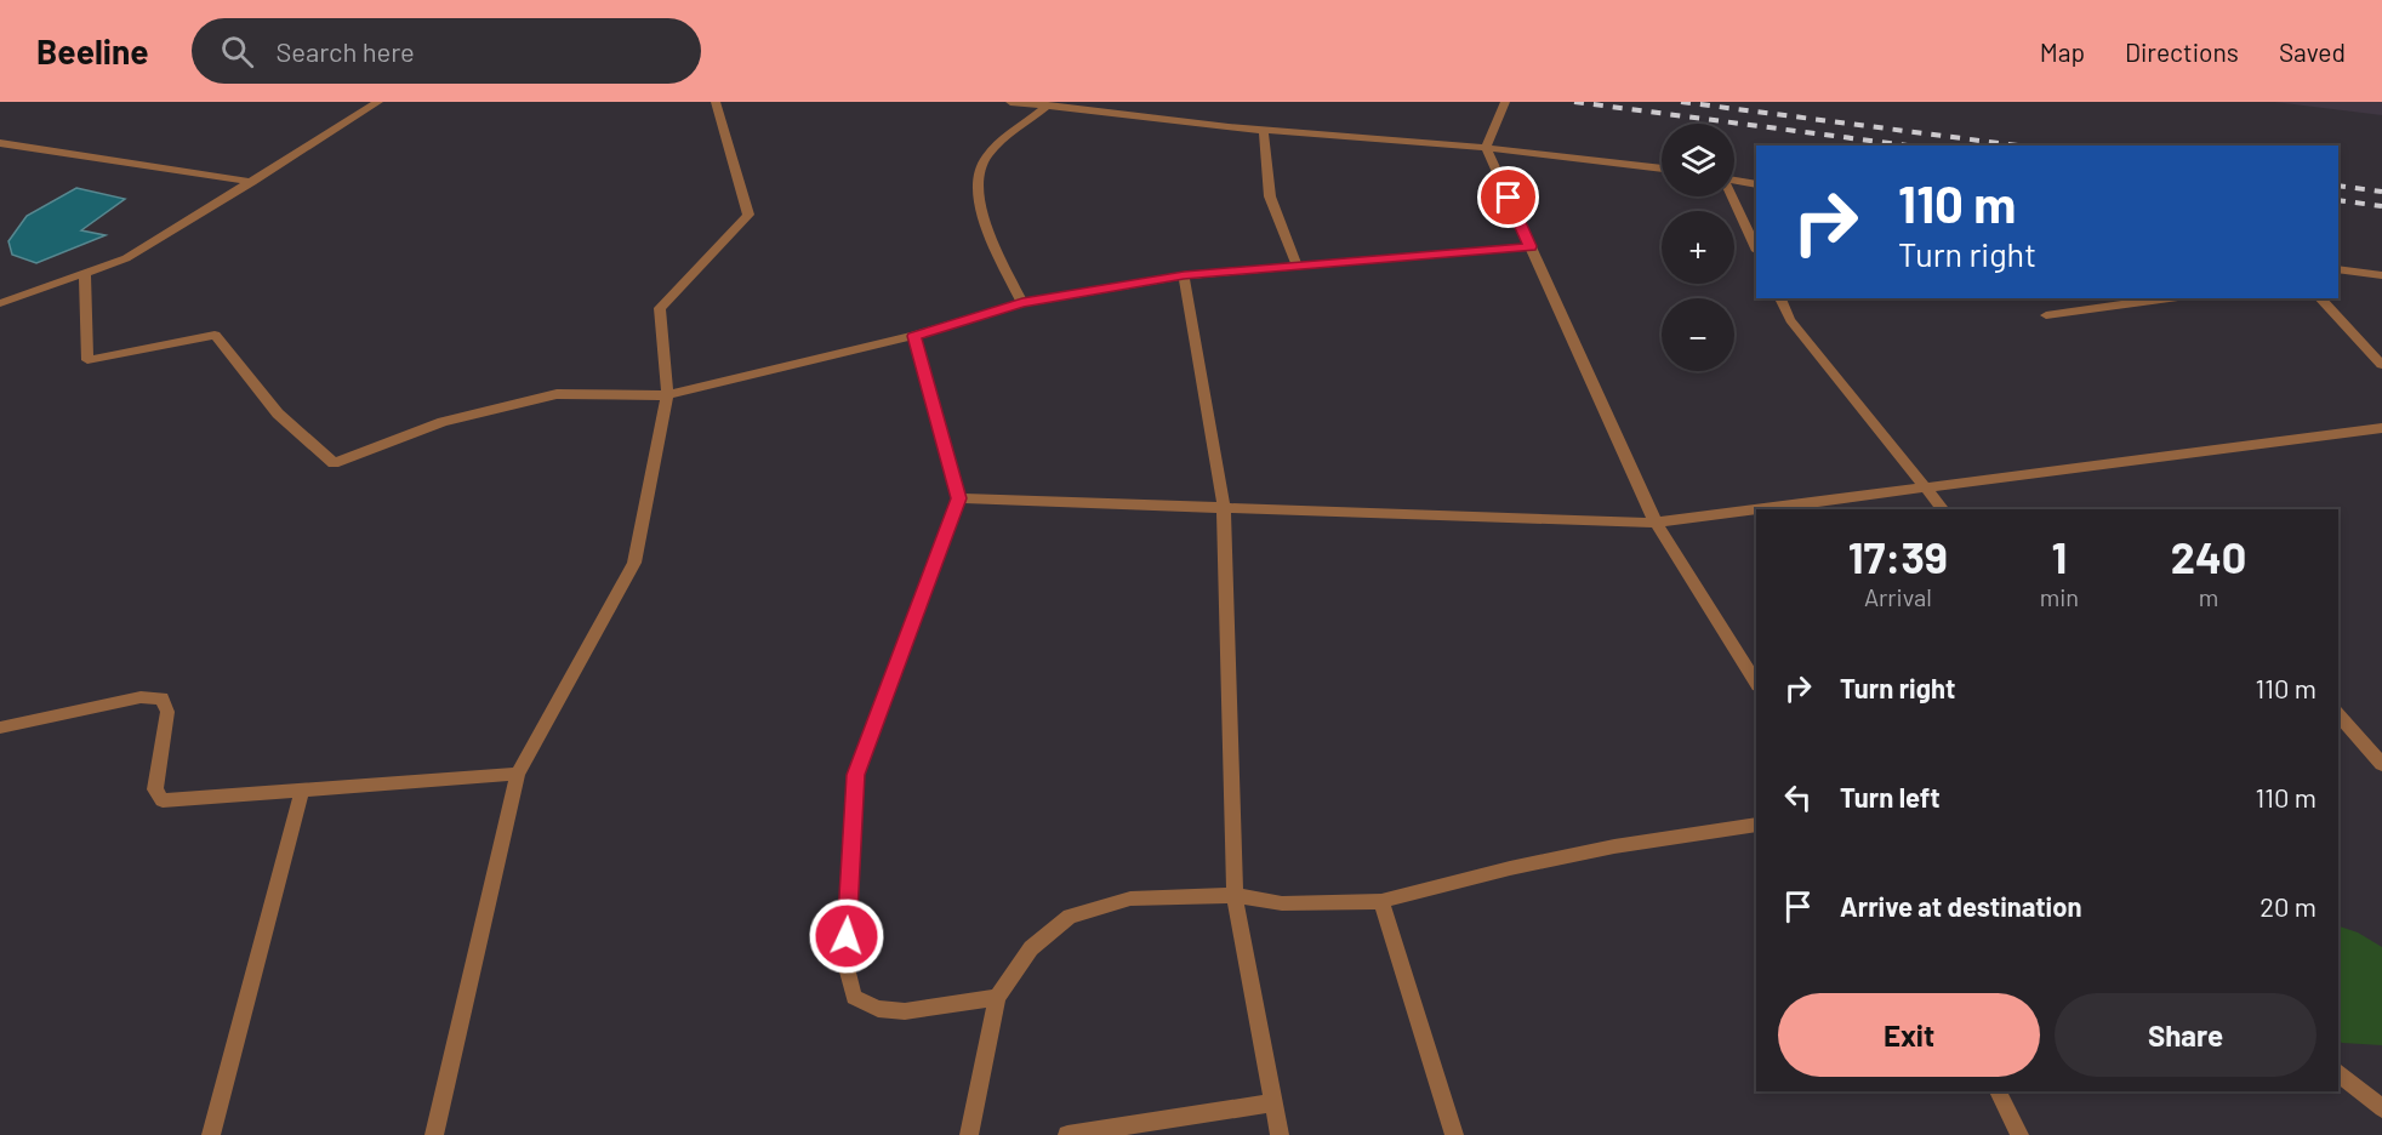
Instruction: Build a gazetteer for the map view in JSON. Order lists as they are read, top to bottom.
{
  "page": {
    "header": "Beeline",
    "search": "Search here",
    "nav": ["Map", "Directions", "Saved"],
    "map_buttons": ["+", "−"],
    "turn": ["110 m", "Turn right"],
    "eta": [
      "17:39",
      "Arrival",
      "1",
      "min",
      "240",
      "m"
    ],
    "list": [
      {
        "name": "Turn right",
        "value": "110 m"
      },
      {
        "name": "Turn left",
        "value": "110 m"
      },
      {
        "name": "Arrive at destination",
        "value": "20 m"
      }
    ],
    "buttons": ["Exit", "Share"]
  }
}
